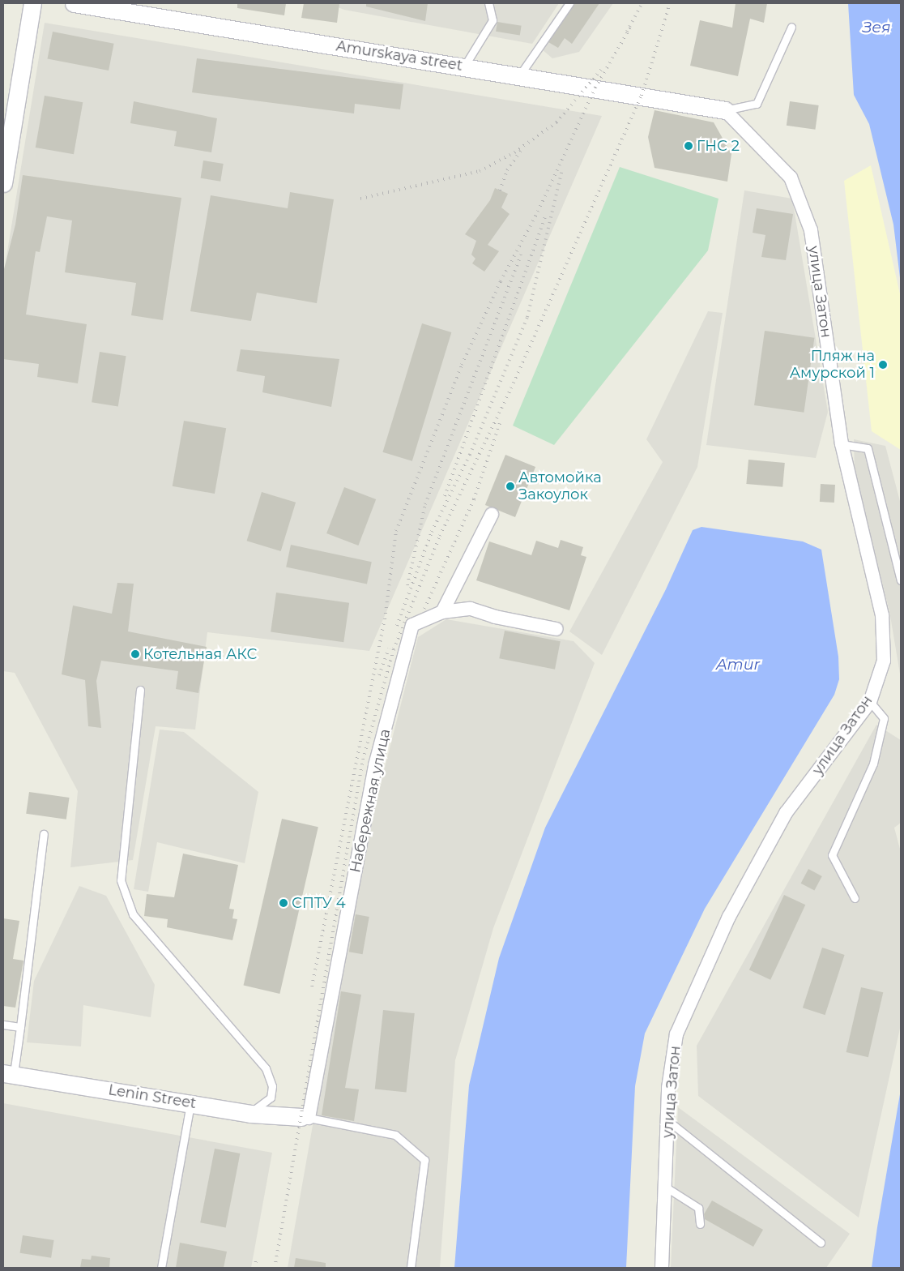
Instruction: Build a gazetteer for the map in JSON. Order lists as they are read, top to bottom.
{
  "streets": {
    "street": [
      "Amurskaya street",
      "улица Затон",
      "Набережная улица",
      "Lenin Street"
    ]
  },
  "crossings": [
    ["Amurskaya street", "улица Затон"],
    ["Набережная улица", "Lenin Street"]
  ],
  "water": ["Зея", "Amur"],
  "places": [
    "ГНС 2",
    "Пляж на Амурской 1",
    "Автомойка Закоулок",
    "Котельная АКС",
    "СПТУ 4"
  ]
}
